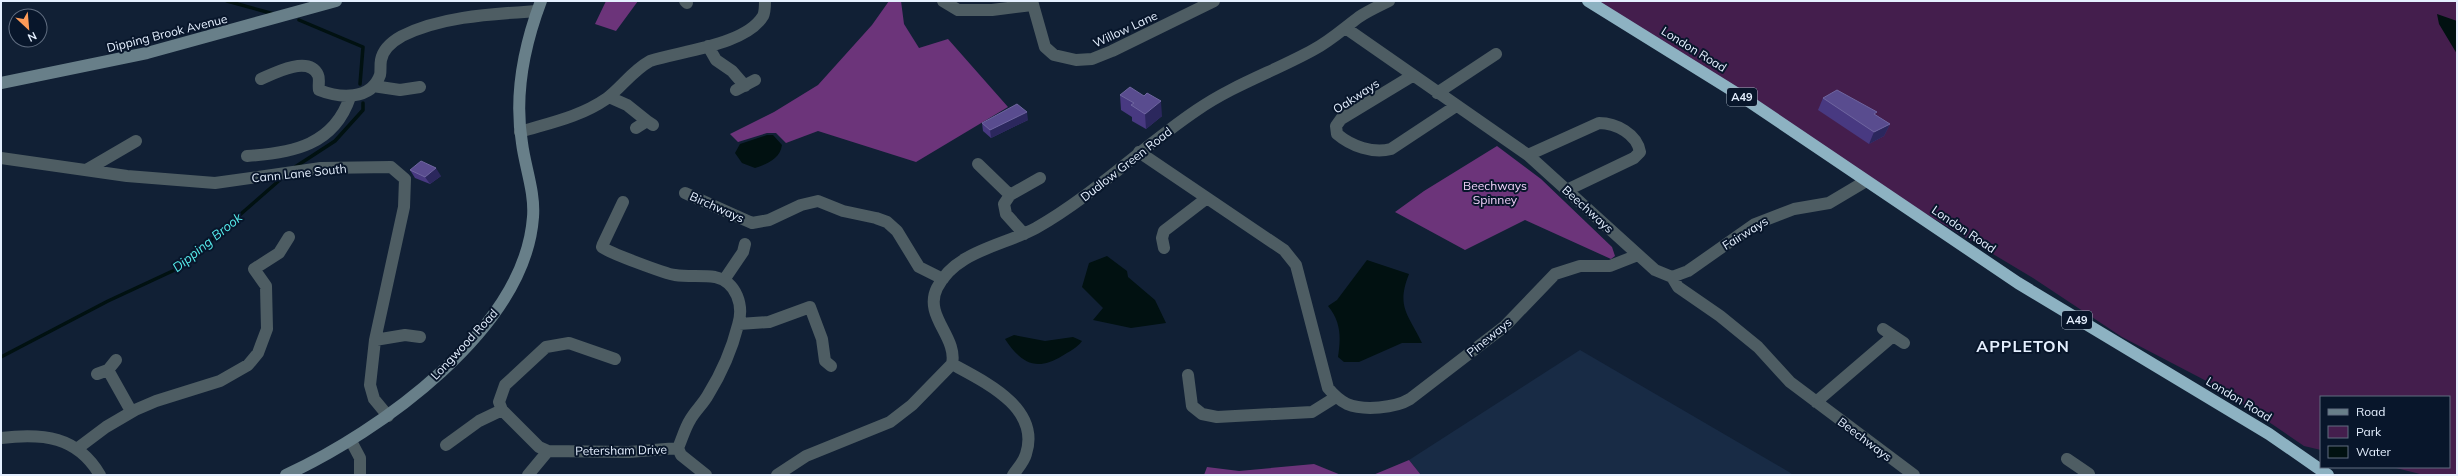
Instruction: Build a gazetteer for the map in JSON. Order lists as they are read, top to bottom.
{
  "streets": {
    "highway": ["London Road", "A49"],
    "street": [
      "Willow Lane",
      "Dipping Brook Avenue",
      "Oakways",
      "Dudlow Green Road",
      "Cann Lane South",
      "Birchways",
      "Beechways",
      "Fairways",
      "Pineways",
      "Longwood Road",
      "Petersham Drive"
    ]
  },
  "crossings": [
    ["London Road", "Fairways"],
    ["Oakways", "Beechways"],
    ["Dudlow Green Road", "Birchways"],
    ["Dudlow Green Road", "Beechways"],
    ["Cann Lane South", "Longwood Road"],
    ["Beechways", "Fairways"],
    ["Beechways", "Pineways"]
  ],
  "districts": ["APPLETON"],
  "water": ["Dipping Brook"],
  "parks": ["Beechways Spinney"],
  "legend": ["Road", "Park", "Water"],
  "north": "bottom right"
}
